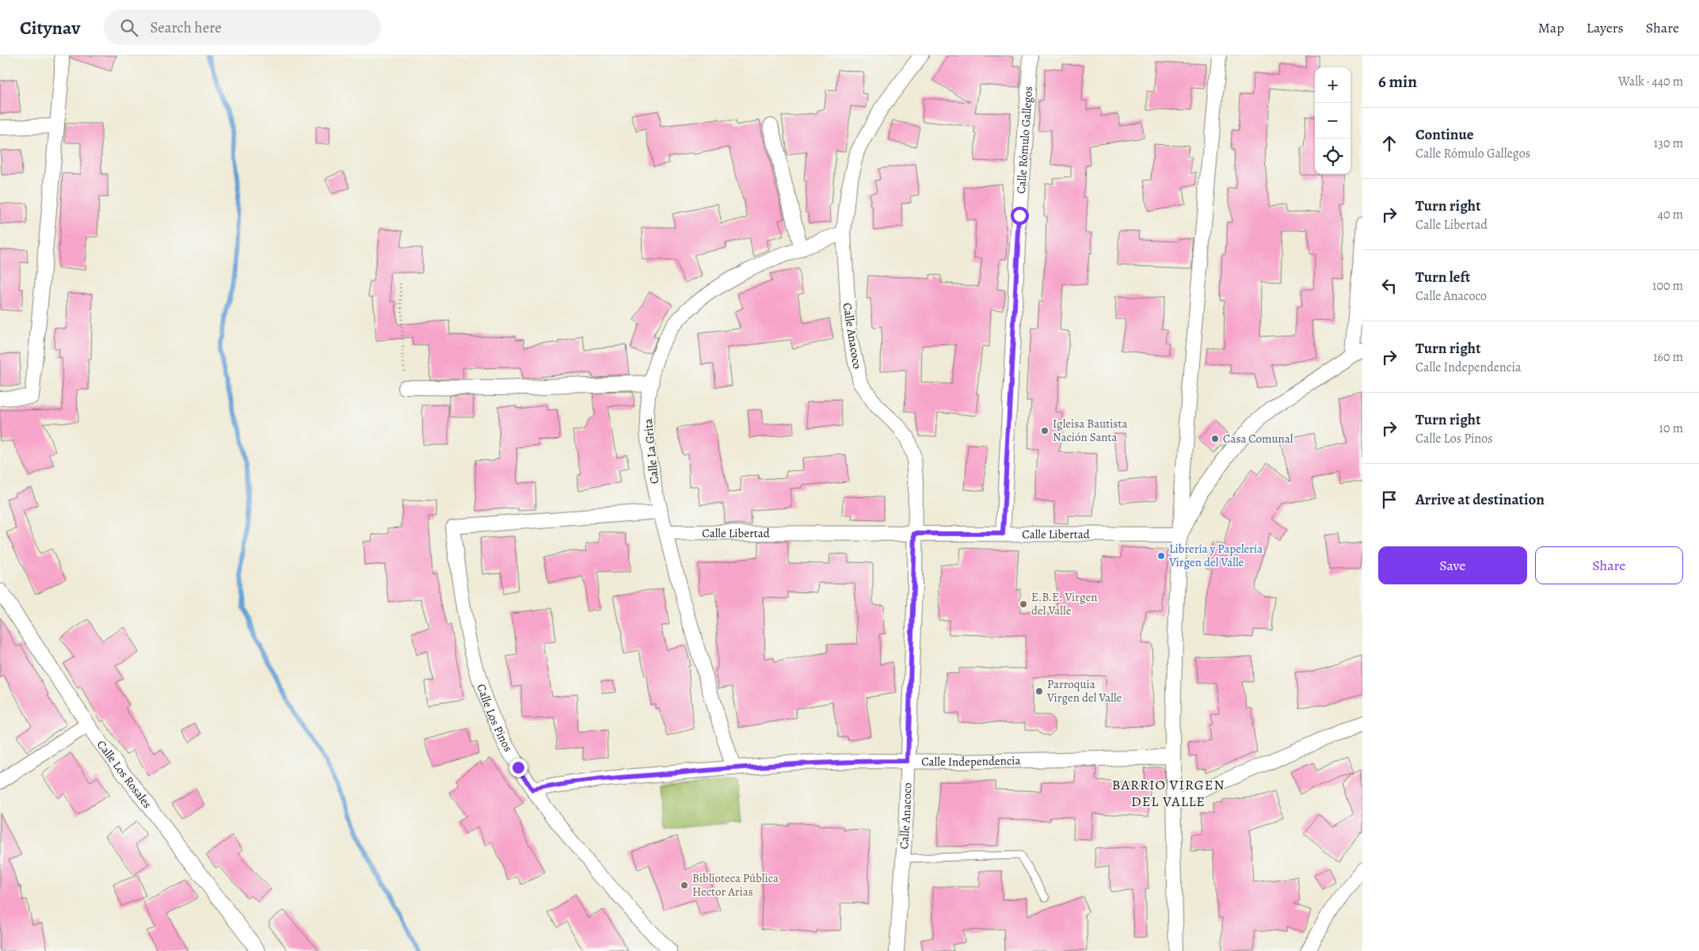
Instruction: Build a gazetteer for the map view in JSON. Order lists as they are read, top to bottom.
{
  "streets": {
    "street": [
      "Calle Rómulo Gallegos",
      "Calle Anacoco",
      "Calle La Grita",
      "Calle Libertad",
      "Calle Los Pinos",
      "Calle Independencia",
      "Calle Los Rosales"
    ]
  },
  "crossings": [
    ["Calle Rómulo Gallegos", "Calle Libertad"],
    ["Calle Anacoco", "Calle La Grita"],
    ["Calle Anacoco", "Calle Libertad"],
    ["Calle Anacoco", "Calle Independencia"],
    ["Calle La Grita", "Calle Libertad"],
    ["Calle La Grita", "Calle Los Pinos"],
    ["Calle La Grita", "Calle Independencia"],
    ["Calle Los Pinos", "Calle Independencia"]
  ],
  "districts": ["BARRIO VIRGEN DEL VALLE"],
  "places": [
    "Igleisa Bautista Nación Santa",
    "Casa Comunal",
    "Librería y Papelería Virgen del Valle",
    "E.B.E. Virgen del Valle",
    "Parroquia Virgen del Valle",
    "Biblioteca Pública Hector Arias"
  ],
  "page": {
    "header": "Citynav",
    "search": "Search here",
    "nav": ["Map", "Layers", "Share"],
    "heading": ["6 min", "Walk · 440 m"],
    "map_buttons": ["+", "−"],
    "list": [
      ["Continue", "Calle Rómulo Gallegos", "130 m"],
      ["Turn right", "Calle Libertad", "40 m"],
      ["Turn left", "Calle Anacoco", "100 m"],
      ["Turn right", "Calle Independencia", "160 m"],
      ["Turn right", "Calle Los Pinos", "10 m"],
      "Arrive at destination"
    ],
    "buttons": ["Save", "Share"]
  }
}
